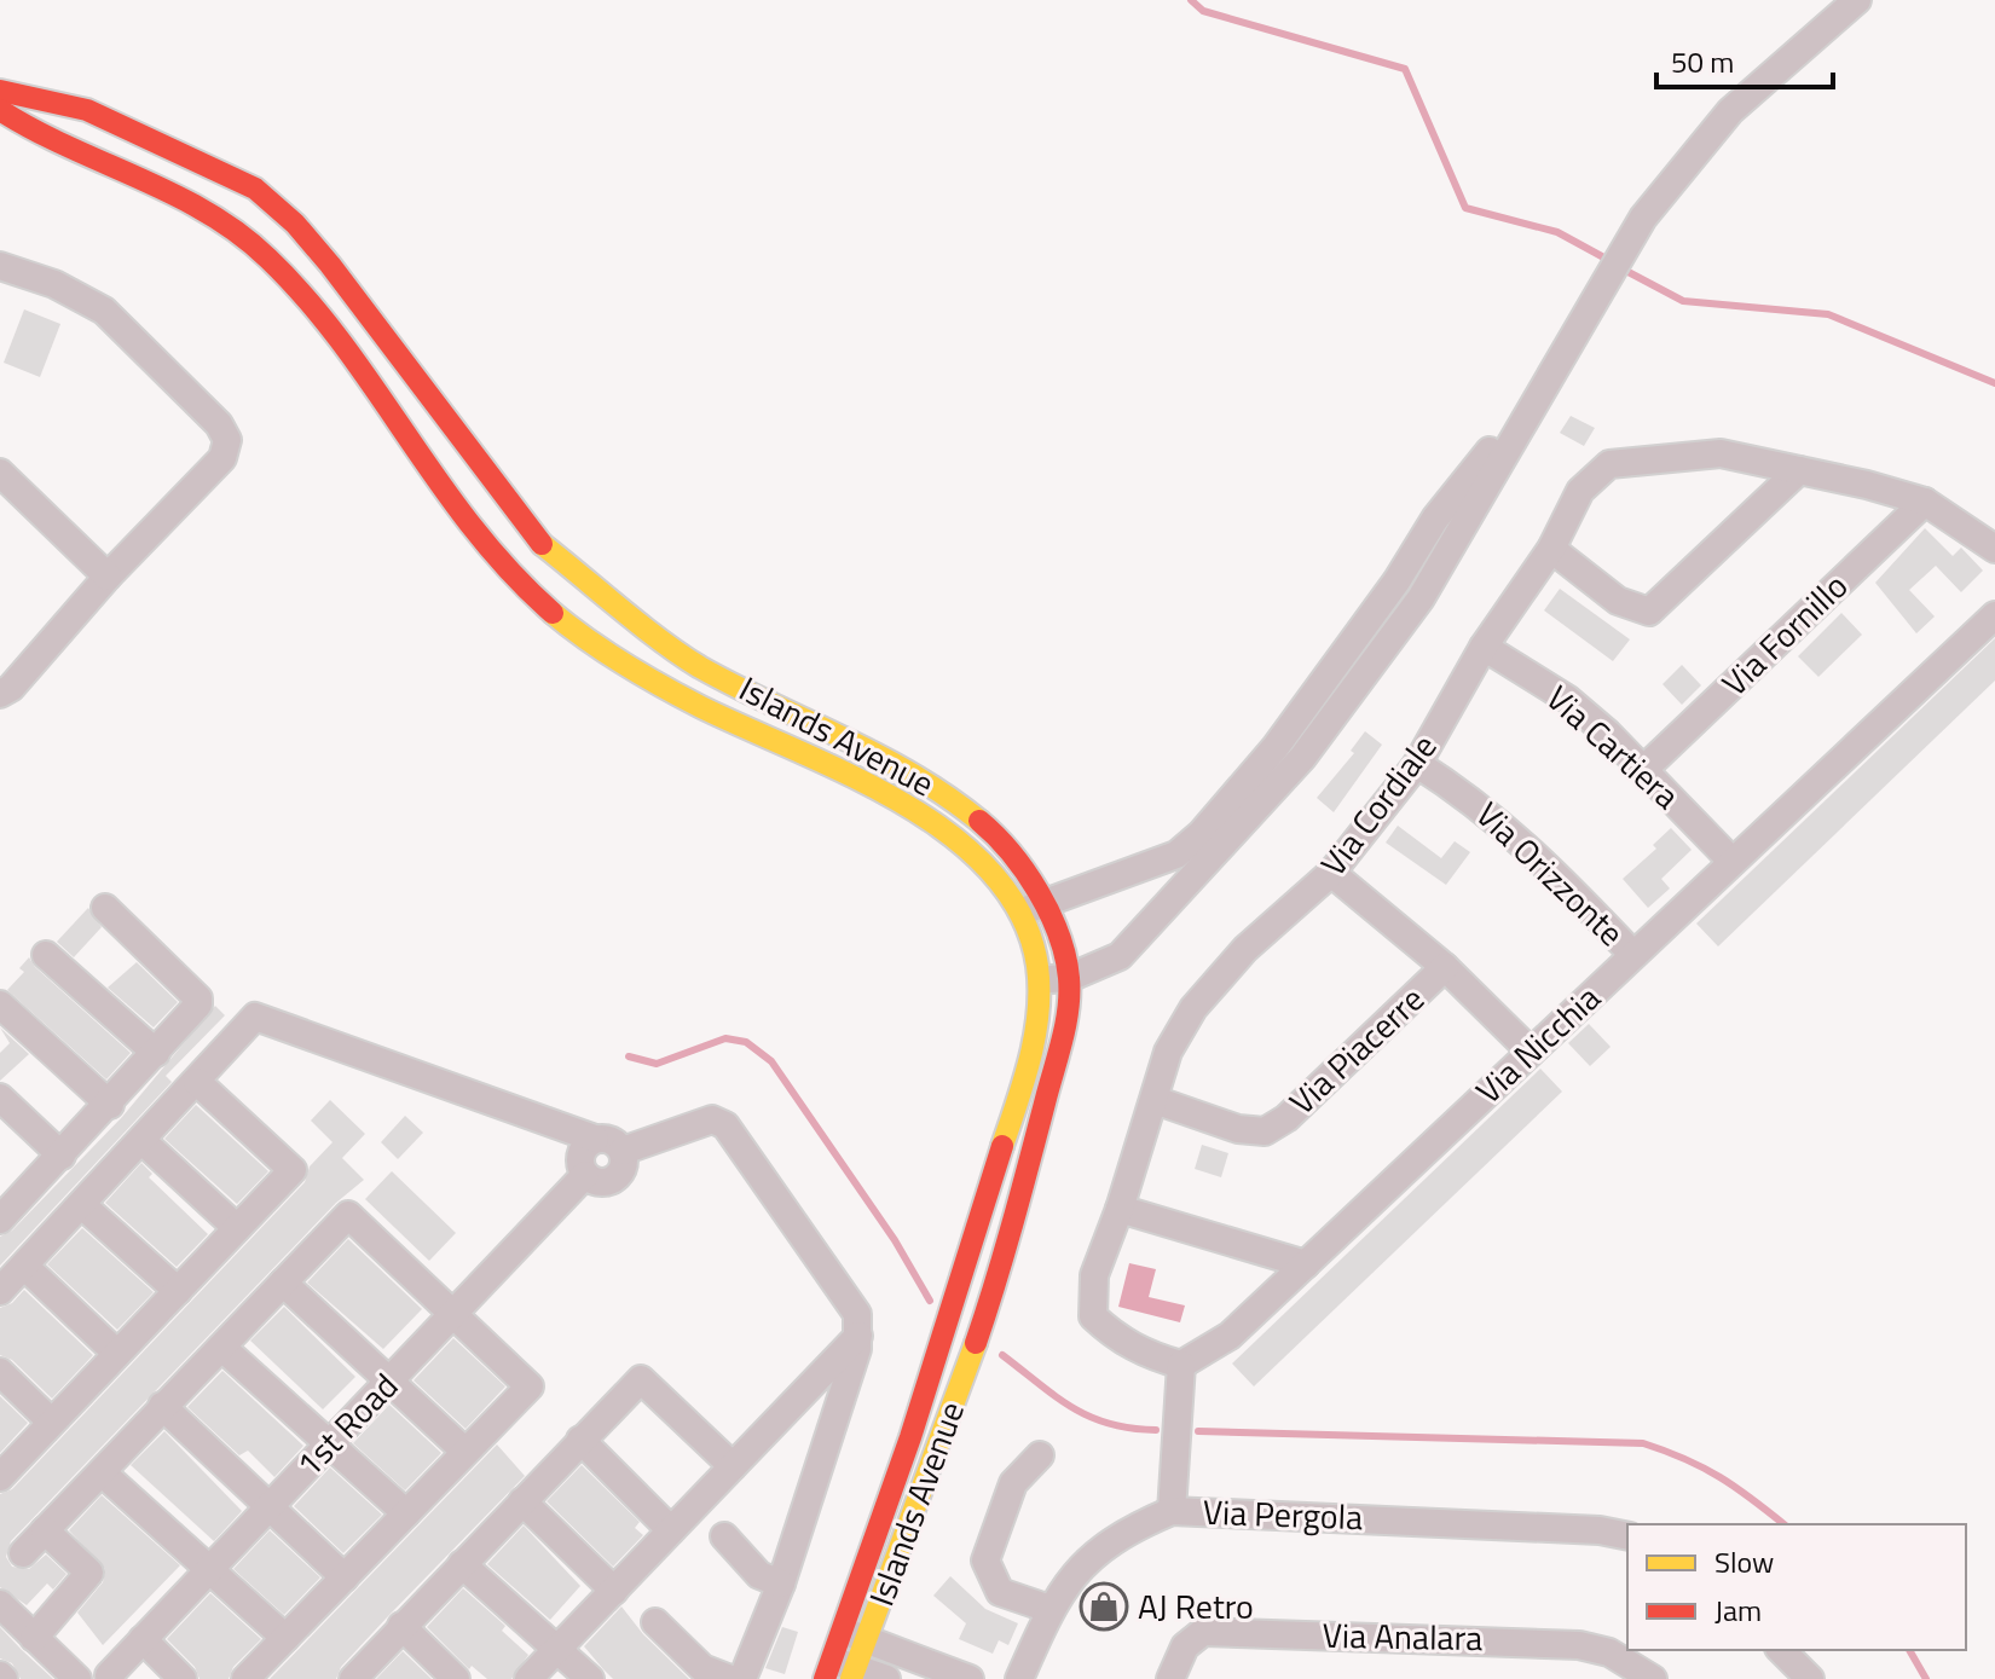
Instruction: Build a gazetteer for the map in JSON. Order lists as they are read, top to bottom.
{
  "streets": {
    "street": [
      "Via Fornillo",
      "Islands Avenue",
      "Via Cartiera",
      "Via Cordiale",
      "Via Orizzonte",
      "Via Nicchia",
      "Via Piacerre",
      "1st Road",
      "Via Pergola",
      "Via Analara"
    ]
  },
  "crossings": [
    ["Via Fornillo", "Via Cartiera"],
    ["Via Fornillo", "Via Cordiale"],
    ["Via Cartiera", "Via Cordiale"],
    ["Via Cartiera", "Via Nicchia"],
    ["Via Cordiale", "Via Orizzonte"],
    ["Via Cordiale", "Via Nicchia"],
    ["Via Cordiale", "Via Piacerre"],
    ["Via Orizzonte", "Via Nicchia"]
  ],
  "places": {
    "shop": ["AJ Retro"]
  },
  "legend": ["Slow", "Jam"],
  "scale_bar": "50 m"
}
